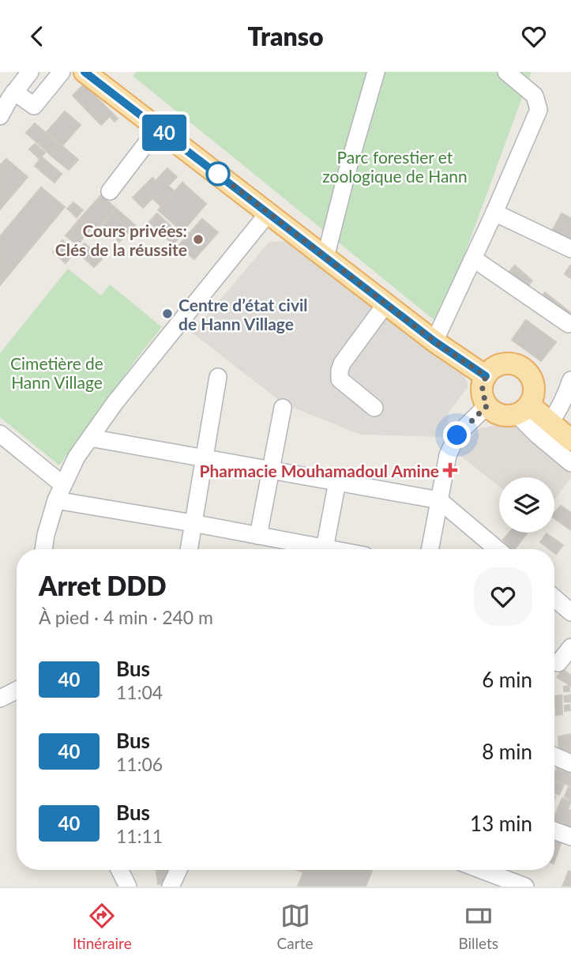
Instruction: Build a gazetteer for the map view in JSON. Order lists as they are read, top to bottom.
{
  "parks": ["Parc forestier et zoologique de Hann", "Cimetière de Hann Village"],
  "places": {
    "other": ["Cours privées: Clés de la réussite", "Centre d’état civil de Hann Village"],
    "health": ["Pharmacie Mouhamadoul Amine"]
  },
  "lines": ["bus line 40"],
  "page": {
    "header": "Transo",
    "on_map": "40",
    "heading": ["Arret DDD", "À pied · 4 min · 240 m"],
    "list": [
      {
        "mark": "40",
        "name": "Bus",
        "note": "11:04",
        "value": "6 min"
      },
      {
        "mark": "40",
        "name": "Bus",
        "note": "11:06",
        "value": "8 min"
      },
      {
        "mark": "40",
        "name": "Bus",
        "note": "11:11",
        "value": "13 min"
      }
    ],
    "tabs": ["Itinéraire", "Carte", "Billets"]
  }
}
